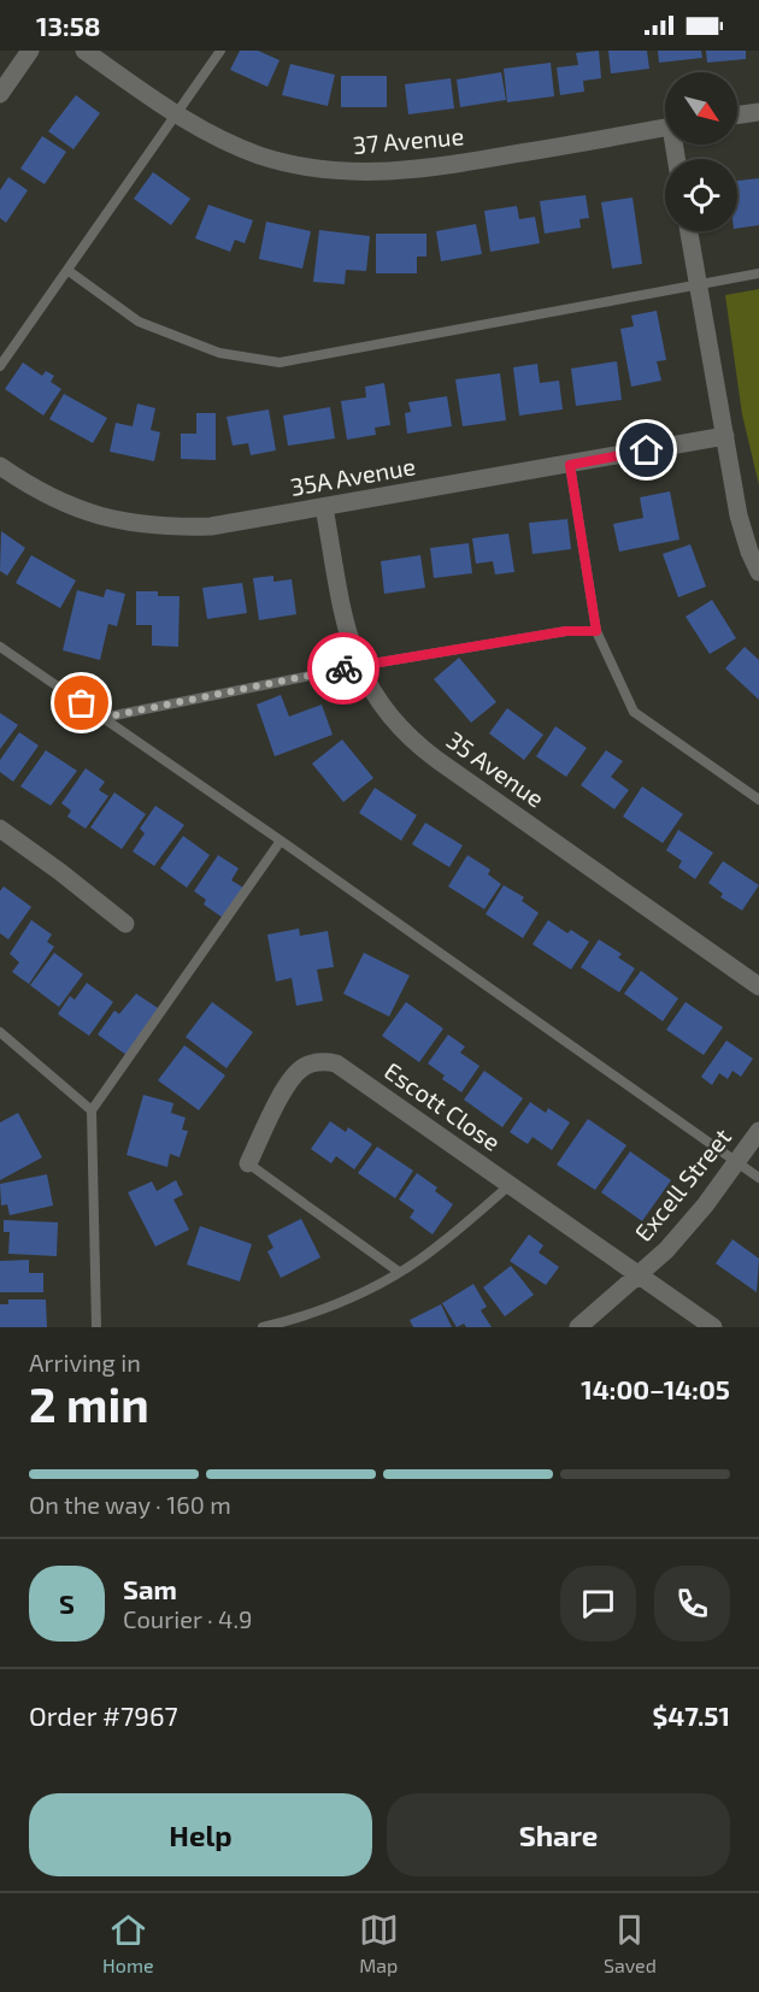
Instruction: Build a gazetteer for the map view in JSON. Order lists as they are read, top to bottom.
{
  "streets": {
    "street": [
      "37 Avenue",
      "35A Avenue",
      "35 Avenue",
      "Escott Close",
      "Excell Street"
    ]
  },
  "crossings": [
    ["35A Avenue", "35 Avenue"],
    ["Escott Close", "Excell Street"]
  ],
  "north": "bottom right",
  "page": {
    "status": "13:58",
    "heading": ["2 min", "Arriving in", "14:00–14:05"],
    "panel": [
      "Sam",
      "Courier · 4.9",
      "Order #7967",
      "$47.51"
    ],
    "bar": "On the way · 160 m",
    "round": "S",
    "buttons": ["Help", "Share"],
    "tabs": ["Home", "Map", "Saved"]
  }
}
